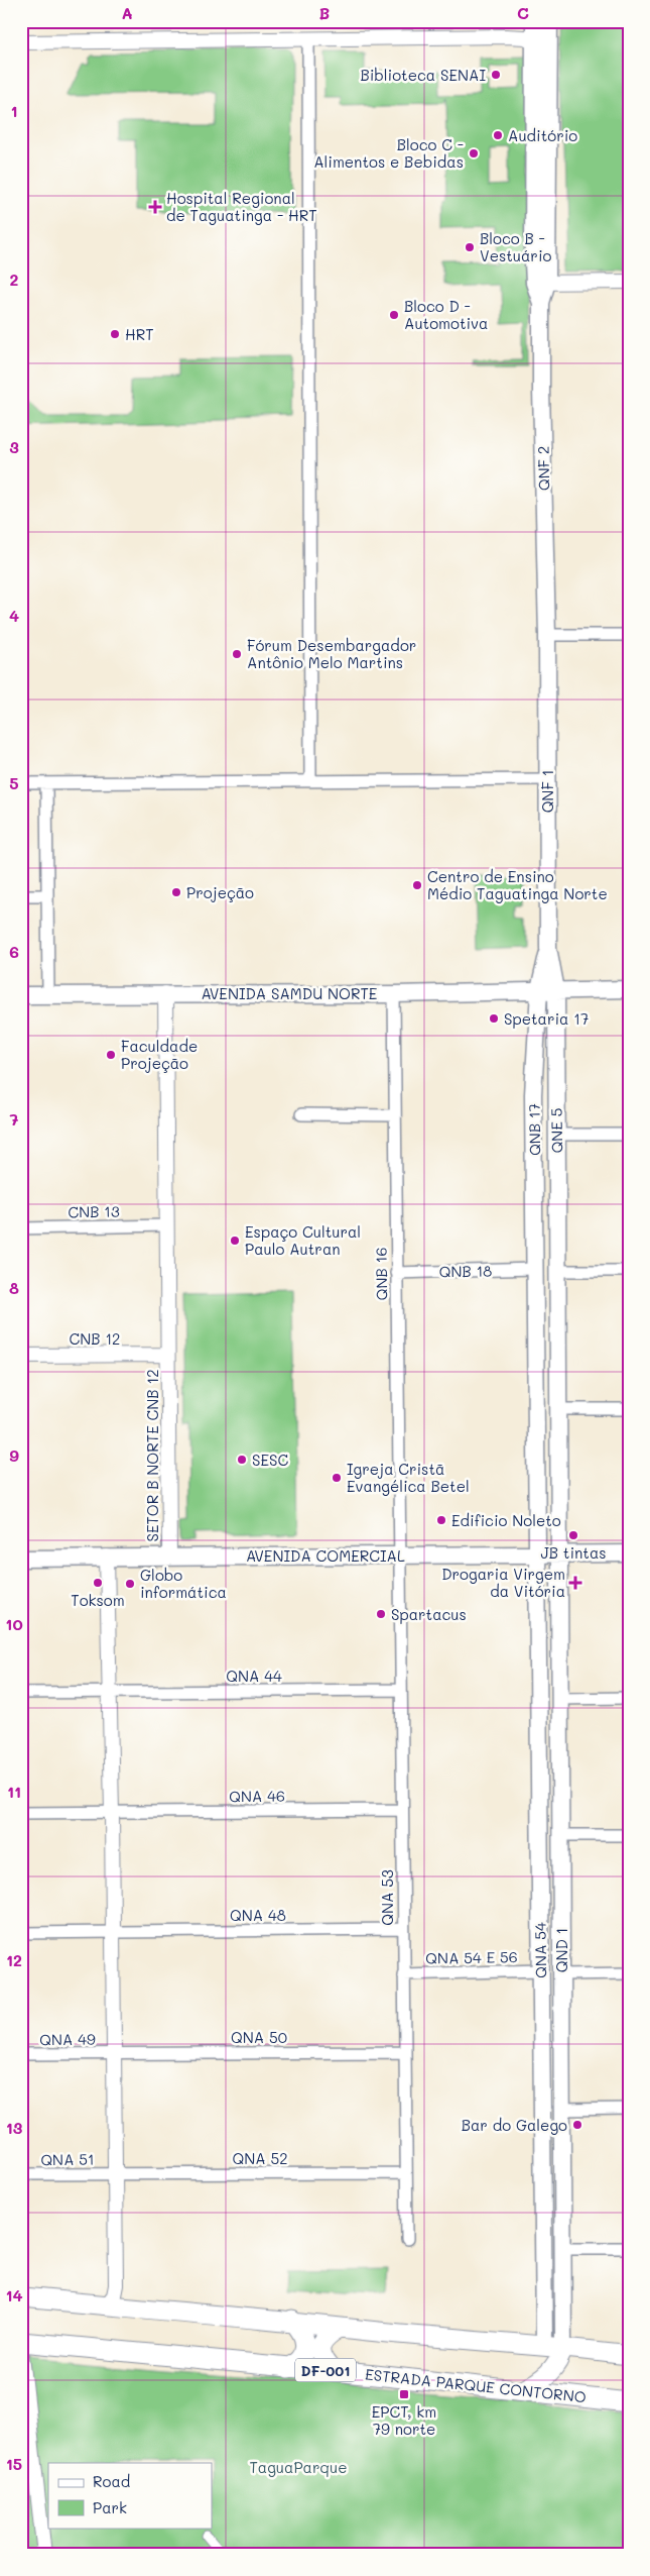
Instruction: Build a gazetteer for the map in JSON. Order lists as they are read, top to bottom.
{
  "streets": {
    "highway": ["DF-001", "ESTRADA PARQUE CONTORNO"],
    "main road": [
      "QNF 2",
      "QNF 1",
      "AVENIDA SAMDU NORTE",
      "QNB 17",
      "QNE 5",
      "AVENIDA COMERCIAL",
      "QNA 54",
      "QND 1"
    ],
    "street": [
      "CNB 13",
      "QNB 18",
      "QNB 16",
      "CNB 12",
      "SETOR B NORTE CNB 12",
      "QNA 44",
      "QNA 46",
      "QNA 53",
      "QNA 48",
      "QNA 54 E 56",
      "QNA 50",
      "QNA 49",
      "QNA 52",
      "QNA 51"
    ]
  },
  "crossings": [
    ["QNF 2", "QNF 1"],
    ["QNF 1", "AVENIDA SAMDU NORTE"],
    ["QNF 1", "QNB 17"],
    ["QNF 1", "QNE 5"],
    ["AVENIDA SAMDU NORTE", "QNB 17"],
    ["AVENIDA SAMDU NORTE", "QNE 5"],
    ["AVENIDA SAMDU NORTE", "QNB 16"],
    ["AVENIDA SAMDU NORTE", "SETOR B NORTE CNB 12"],
    ["QNB 17", "QNB 18"],
    ["QNE 5", "QND 1"],
    ["CNB 13", "SETOR B NORTE CNB 12"],
    ["QNB 18", "QNB 16"],
    ["QNB 16", "AVENIDA COMERCIAL"],
    ["QNB 16", "QNA 53"],
    ["CNB 12", "SETOR B NORTE CNB 12"],
    ["SETOR B NORTE CNB 12", "AVENIDA COMERCIAL"],
    ["AVENIDA COMERCIAL", "QNA 53"],
    ["AVENIDA COMERCIAL", "QNA 54"],
    ["AVENIDA COMERCIAL", "QND 1"],
    ["QNA 44", "QNA 53"],
    ["QNA 46", "QNA 53"],
    ["QNA 53", "QNA 48"],
    ["QNA 53", "QNA 54 E 56"],
    ["QNA 53", "QNA 50"],
    ["QNA 53", "QNA 52"],
    ["QNA 54", "QNA 54 E 56"],
    ["QNA 50", "QNA 49"],
    ["QNA 52", "QNA 51"]
  ],
  "parks": ["TaguaParque"],
  "places": {
    "other": [
      "Biblioteca SENAI",
      "Auditório",
      "Bloco C - Alimentos e Bebidas",
      "Bloco B - Vestuário",
      "Bloco D - Automotiva",
      "HRT",
      "Fórum Desembargador Antônio Melo Martins",
      "Centro de Ensino Médio Taguatinga Norte",
      "Projeção",
      "Spetaria 17",
      "Faculdade Projeção",
      "Espaço Cultural Paulo Autran",
      "SESC",
      "Igreja Cristã Evangélica Betel",
      "Edificio Noleto",
      "JB tintas",
      "Toksom",
      "Globo informática",
      "Spartacus",
      "Bar do Galego"
    ],
    "health": ["Hospital Regional de Taguatinga - HRT", "Drogaria Virgem da Vitória"],
    "transit": ["EPCT, km 79 norte"]
  },
  "legend": ["Road", "Park"],
  "grid": {
    "columns": ["A", "B", "C"],
    "rows": [
      "1",
      "2",
      "3",
      "4",
      "5",
      "6",
      "7",
      "8",
      "9",
      "10",
      "11",
      "12",
      "13",
      "14",
      "15"
    ]
  }
}
